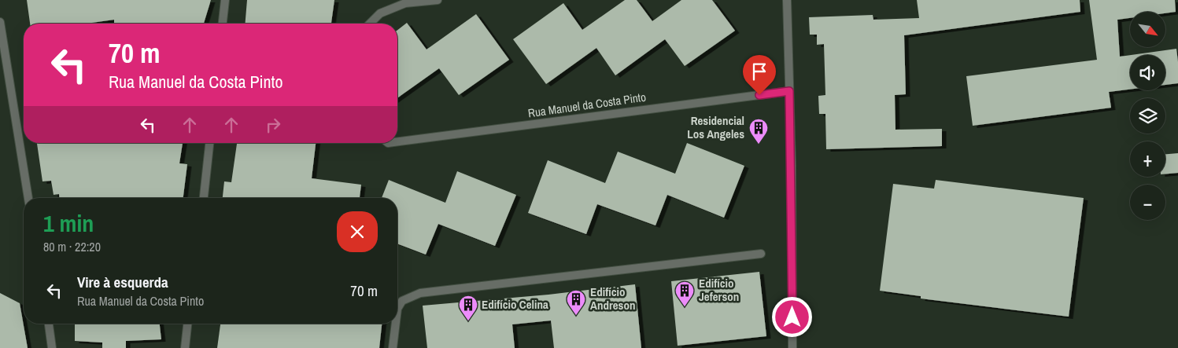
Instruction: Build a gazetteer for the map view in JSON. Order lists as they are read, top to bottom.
{
  "streets": {
    "street": ["Rua Manuel da Costa Pinto"]
  },
  "places": {
    "building": [
      "Residencial Los Angeles",
      "Edifício Jeferson",
      "Edifício Andreson",
      "Edifício Celina"
    ]
  },
  "north": "bottom right",
  "page": {
    "map_buttons": ["+", "−"],
    "turn": ["70 m", "Rua Manuel da Costa Pinto"],
    "heading": ["1 min", "80 m · 22:20"],
    "list": [
      {
        "name": "Vire à esquerda",
        "note": "Rua Manuel da Costa Pinto",
        "value": "70 m"
      }
    ]
  }
}
